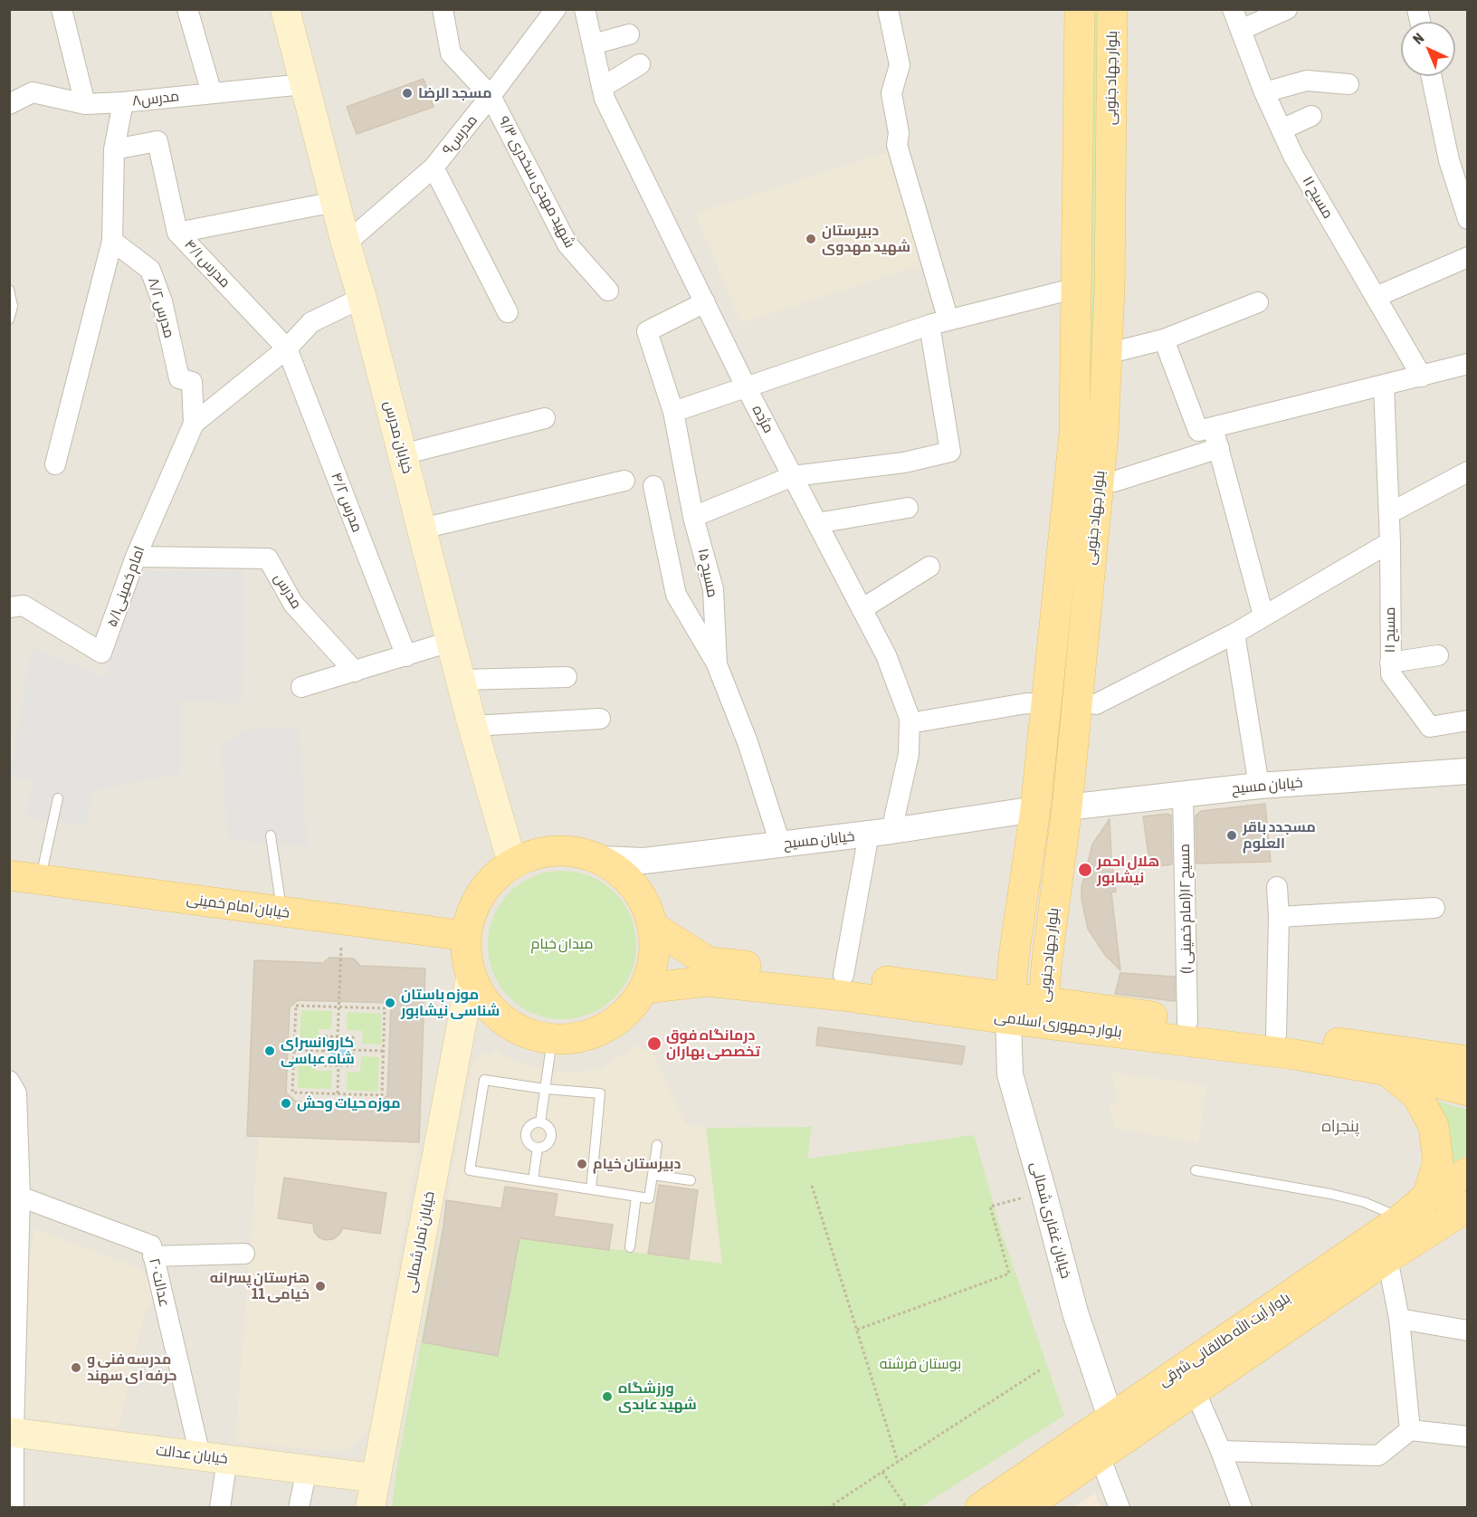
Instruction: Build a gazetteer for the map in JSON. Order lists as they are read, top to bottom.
{
  "streets": {
    "main road": [
      "بلوار جهاد جنوبی",
      "خیابان مدرس",
      "خیابان امام خمینی",
      "بلوار جمهوری اسلامی",
      "خیابان تمار شمالی",
      "بلوار آیت الله طالقانی شرقی",
      "خیابان عدالت"
    ],
    "street": [
      "مدرس۸",
      "مدرس۹",
      "شهید مهدی سخدری ۹/۳",
      "مسیح ۱۱",
      "مدرس ۴/۱",
      "مدرس ۸/۲",
      "مژده",
      "مدرس ۴/۲",
      "مسیح ۱۵",
      "امام خمینی۵/۱",
      "مدرس",
      "خیابان مسیح",
      "مسیح ۱۲(امام خمینی ۱)",
      "خیابان غفاری شمالی",
      "عدالت ۲۰"
    ]
  },
  "crossings": [
    ["بلوار جهاد جنوبی", "خیابان مسیح"],
    ["بلوار جهاد جنوبی", "بلوار جمهوری اسلامی"],
    ["بلوار جهاد جنوبی", "خیابان غفاری شمالی"],
    ["مدرس۸", "خیابان مدرس"],
    ["مدرس۹", "شهید مهدی سخدری ۹/۳"],
    ["مدرس۹", "خیابان مدرس"],
    ["مدرس ۴/۱", "مدرس ۴/۲"],
    ["مدرس ۸/۲", "امام خمینی۵/۱"],
    ["مژده", "مسیح ۱۵"],
    ["مژده", "خیابان مسیح"],
    ["مژده", "بلوار جمهوری اسلامی"],
    ["خیابان مدرس", "خیابان مسیح"],
    ["خیابان مدرس", "خیابان امام خمینی"],
    ["خیابان مدرس", "بلوار جمهوری اسلامی"],
    ["خیابان مدرس", "خیابان تمار شمالی"],
    ["مسیح ۱۵", "خیابان مسیح"],
    ["امام خمینی۵/۱", "مدرس"],
    ["خیابان مسیح", "خیابان امام خمینی"],
    ["خیابان مسیح", "مسیح ۱۲(امام خمینی ۱)"],
    ["خیابان مسیح", "بلوار جمهوری اسلامی"],
    ["خیابان مسیح", "خیابان تمار شمالی"],
    ["خیابان امام خمینی", "بلوار جمهوری اسلامی"],
    ["خیابان امام خمینی", "خیابان تمار شمالی"],
    ["مسیح ۱۲(امام خمینی ۱)", "بلوار جمهوری اسلامی"],
    ["بلوار جمهوری اسلامی", "خیابان غفاری شمالی"],
    ["بلوار جمهوری اسلامی", "خیابان تمار شمالی"],
    ["خیابان غفاری شمالی", "بلوار آیت الله طالقانی شرقی"],
    ["خیابان تمار شمالی", "خیابان عدالت"],
    ["عدالت ۲۰", "خیابان عدالت"]
  ],
  "districts": ["پنجراه"],
  "parks": ["میدان خیام", "بوستان فرشته"],
  "places": [
    "مسجد الرضا",
    "دبیرستان شهید مهدوی",
    "مسجدد باقر العلوم",
    "هلال احمر نیشابور",
    "موزه باستان شناسی نیشابور",
    "درمانگاه فوق تخصصی بهاران",
    "کاروانسرای شاه عباسی",
    "موزه حیات وحش",
    "دبیرستان خیام",
    "هنرستان پسرانه خیامی 11",
    "مدرسه فنی و حرفه ای سهند",
    "ورزشگاه شهید عابدی"
  ],
  "north": "top left"
}
